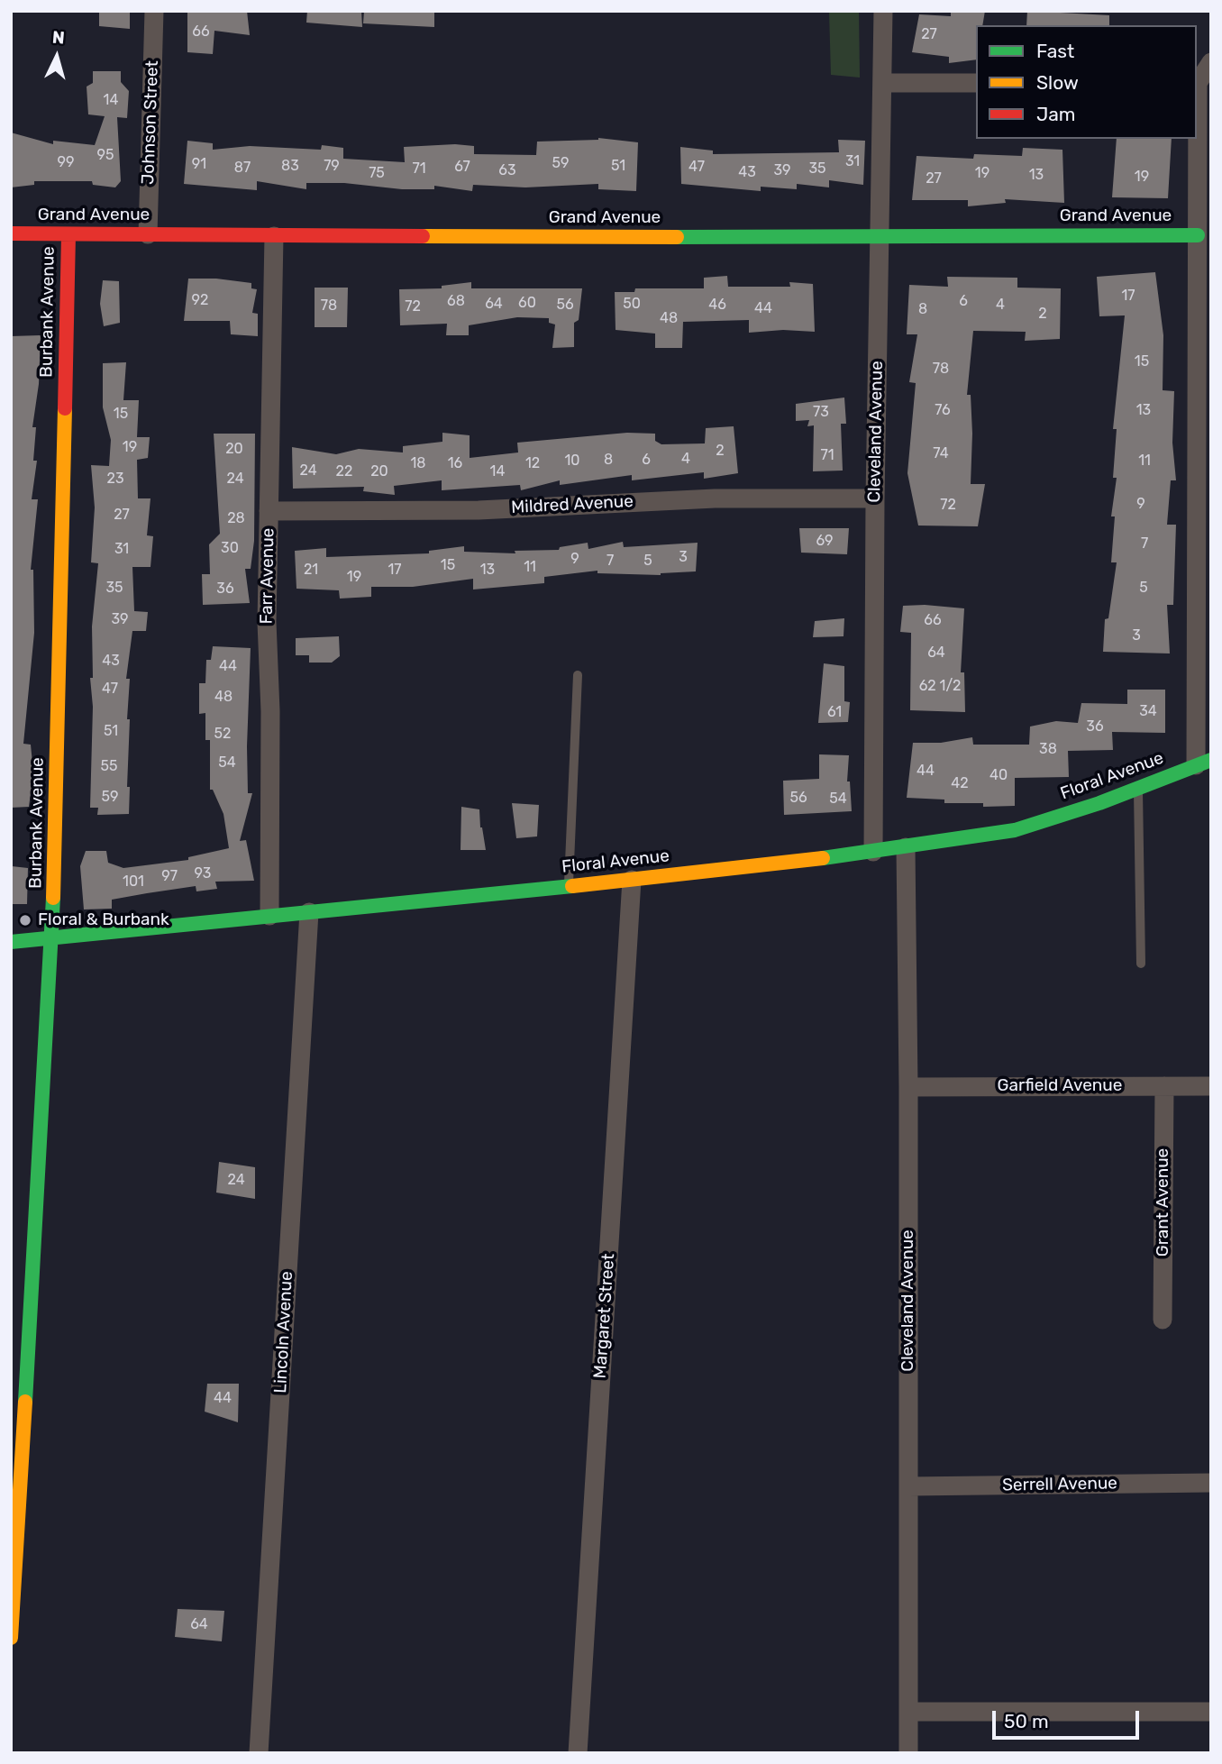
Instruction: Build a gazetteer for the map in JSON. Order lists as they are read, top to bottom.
{
  "streets": {
    "street": [
      "Johnson Street",
      "Grand Avenue",
      "Burbank Avenue",
      "Cleveland Avenue",
      "Mildred Avenue",
      "Farr Avenue",
      "Floral Avenue",
      "Garfield Avenue",
      "Grant Avenue",
      "Margaret Street",
      "Lincoln Avenue",
      "Serrell Avenue"
    ]
  },
  "crossings": [
    ["Johnson Street", "Grand Avenue"],
    ["Grand Avenue", "Burbank Avenue"],
    ["Grand Avenue", "Cleveland Avenue"],
    ["Grand Avenue", "Farr Avenue"],
    ["Burbank Avenue", "Floral Avenue"],
    ["Cleveland Avenue", "Mildred Avenue"],
    ["Cleveland Avenue", "Floral Avenue"],
    ["Cleveland Avenue", "Garfield Avenue"],
    ["Cleveland Avenue", "Serrell Avenue"],
    ["Mildred Avenue", "Farr Avenue"],
    ["Farr Avenue", "Floral Avenue"],
    ["Floral Avenue", "Margaret Street"],
    ["Floral Avenue", "Lincoln Avenue"],
    ["Garfield Avenue", "Grant Avenue"]
  ],
  "places": ["Floral & Burbank"],
  "house_numbers": [
    "66",
    "27",
    "14",
    "95",
    "31",
    "99",
    "59",
    "91",
    "83",
    "79",
    "51",
    "67",
    "47",
    "87",
    "71",
    "35",
    "63",
    "39",
    "43",
    "75",
    "19",
    "13",
    "19",
    "27",
    "17",
    "92",
    "68",
    "6",
    "60",
    "64",
    "50",
    "56",
    "46",
    "4",
    "78",
    "72",
    "44",
    "8",
    "2",
    "48",
    "15",
    "78",
    "76",
    "13",
    "73",
    "15",
    "19",
    "20",
    "2",
    "74",
    "71",
    "4",
    "8",
    "6",
    "10",
    "11",
    "18",
    "16",
    "12",
    "24",
    "22",
    "20",
    "14",
    "23",
    "24",
    "9",
    "72",
    "27",
    "28",
    "69",
    "7",
    "30",
    "31",
    "3",
    "9",
    "7",
    "5",
    "15",
    "11",
    "21",
    "17",
    "13",
    "19",
    "35",
    "5",
    "36",
    "39",
    "66",
    "3",
    "64",
    "43",
    "44",
    "62 1/2",
    "47",
    "48",
    "34",
    "61",
    "36",
    "51",
    "52",
    "38",
    "54",
    "55",
    "44",
    "40",
    "42",
    "59",
    "56",
    "54",
    "93",
    "97",
    "101",
    "24",
    "44",
    "64"
  ],
  "legend": ["Fast", "Slow", "Jam"],
  "scale_bar": "50 m",
  "north": "top"
}
